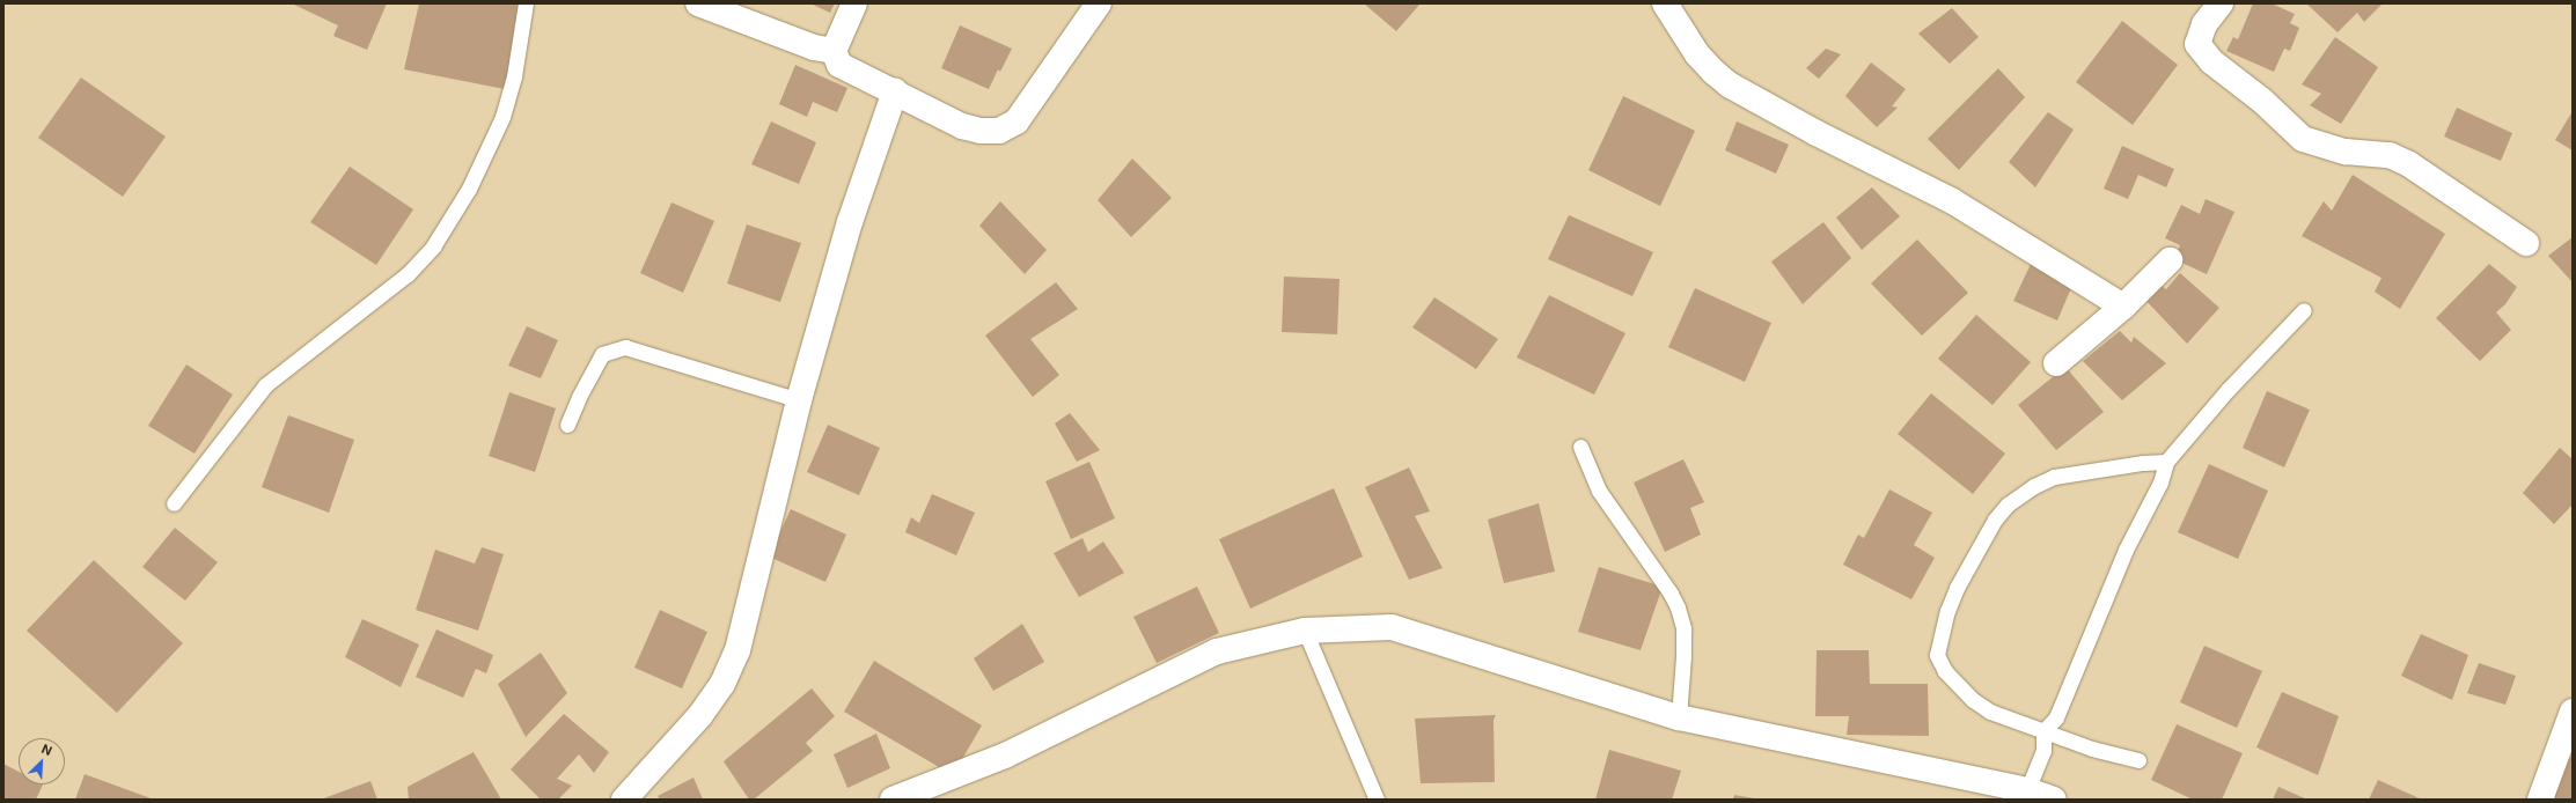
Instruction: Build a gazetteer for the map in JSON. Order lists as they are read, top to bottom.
{
  "north": "top right"
}
